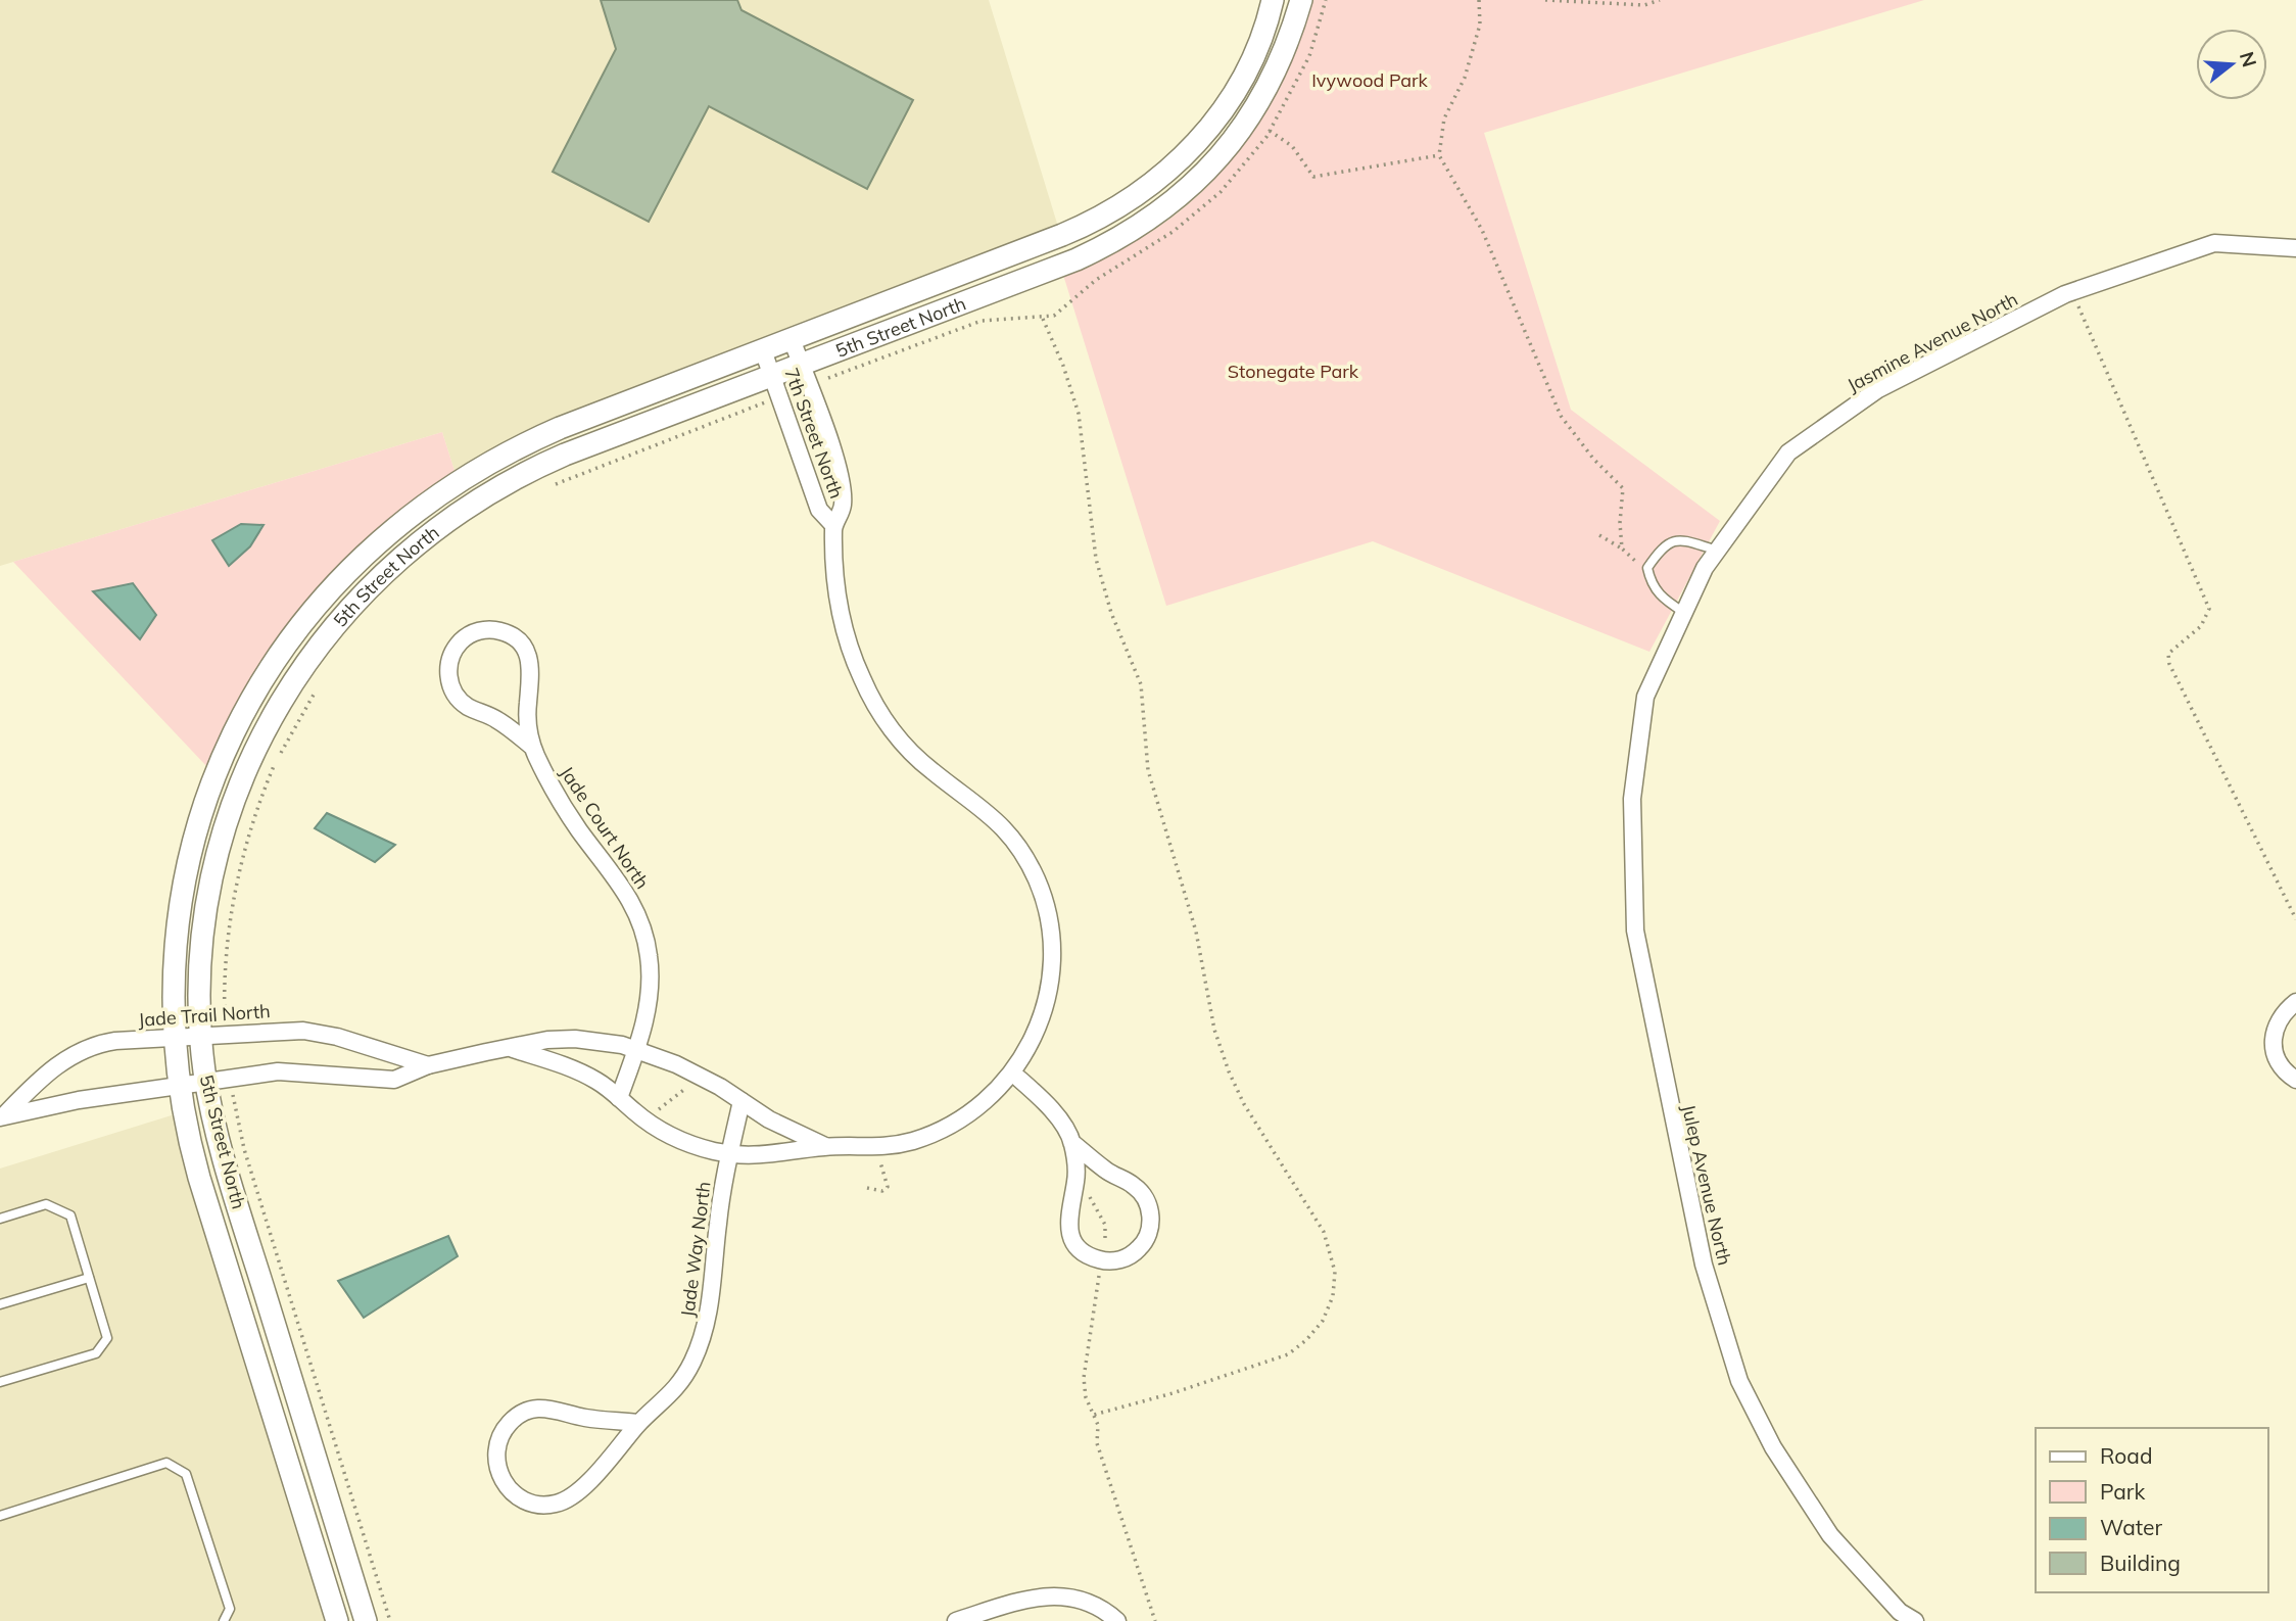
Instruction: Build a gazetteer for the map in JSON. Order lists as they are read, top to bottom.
{
  "streets": {
    "street": [
      "5th Street North",
      "Jasmine Avenue North",
      "7th Street North",
      "Jade Court North",
      "Jade Trail North",
      "Julep Avenue North",
      "Jade Way North"
    ]
  },
  "crossings": [
    ["5th Street North", "7th Street North"],
    ["5th Street North", "Jade Trail North"],
    ["Jasmine Avenue North", "Julep Avenue North"],
    ["7th Street North", "Jade Trail North"],
    ["Jade Court North", "Jade Trail North"],
    ["Jade Trail North", "Jade Way North"]
  ],
  "parks": ["Ivywood Park", "Stonegate Park"],
  "legend": [
    "Road",
    "Park",
    "Water",
    "Building"
  ],
  "north": "right"
}
